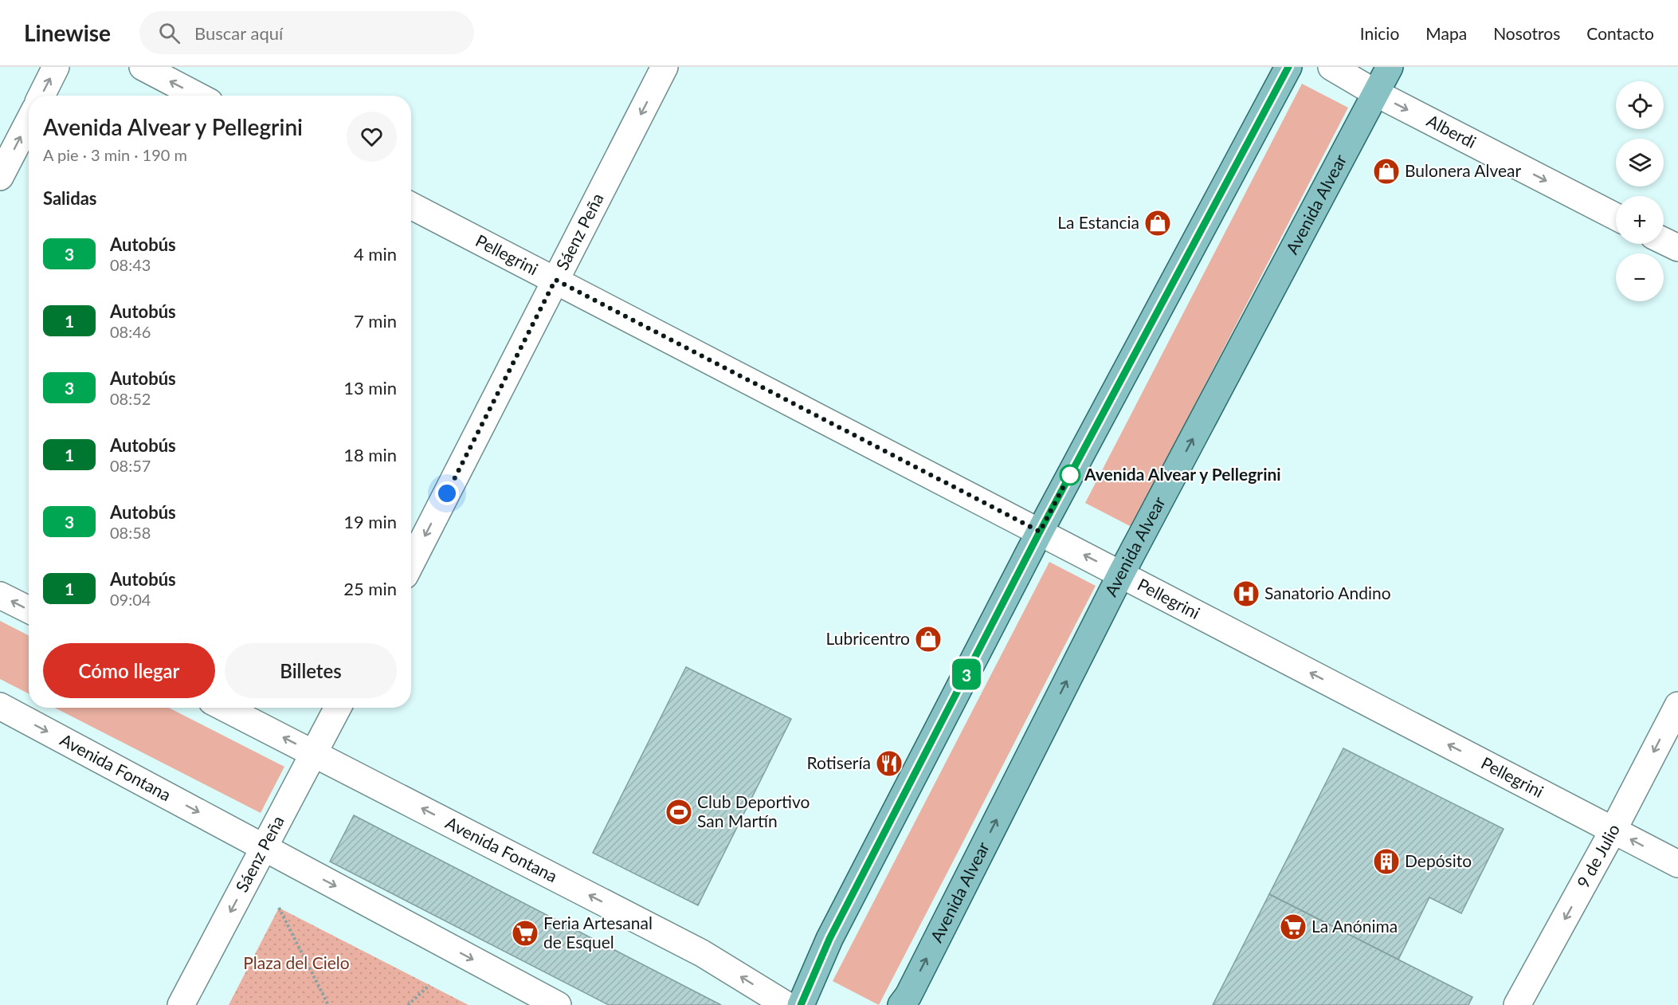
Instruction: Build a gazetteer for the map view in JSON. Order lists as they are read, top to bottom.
{
  "streets": {
    "main road": ["Avenida Alvear"],
    "street": [
      "Alberdi",
      "Sáenz Peña",
      "Pellegrini",
      "Avenida Fontana",
      "9 de Julio"
    ]
  },
  "crossings": [
    ["Alberdi", "Avenida Alvear"],
    ["Avenida Alvear", "Pellegrini"],
    ["Sáenz Peña", "Pellegrini"],
    ["Sáenz Peña", "Avenida Fontana"],
    ["Pellegrini", "9 de Julio"]
  ],
  "one_way": [
    "Alberdi",
    "Sáenz Peña",
    "Pellegrini",
    "9 de Julio"
  ],
  "parks": ["Plaza del Cielo"],
  "places": {
    "shop": ["Bulonera Alvear", "La Estancia", "Lubricentro"],
    "other": ["Avenida Alvear y Pellegrini"],
    "hospital": ["Sanatorio Andino"],
    "restaurant": ["Rotisería"],
    "sports": ["Club Deportivo San Martín"],
    "building": ["Depósito"],
    "supermarket": ["La Anónima", "Feria Artesanal de Esquel"]
  },
  "lines": ["bus line 3"],
  "page": {
    "header": "Linewise",
    "search": "Buscar aquí",
    "nav": [
      "Inicio",
      "Mapa",
      "Nosotros",
      "Contacto"
    ],
    "on_map": "3",
    "map_buttons": ["+", "−"],
    "heading": [
      ["Avenida Alvear y Pellegrini", "A pie · 3 min · 190 m"],
      "Salidas"
    ],
    "list": [
      {
        "mark": "3",
        "name": "Autobús",
        "note": "08:43",
        "value": "4 min"
      },
      {
        "mark": "1",
        "name": "Autobús",
        "note": "08:46",
        "value": "7 min"
      },
      {
        "mark": "3",
        "name": "Autobús",
        "note": "08:52",
        "value": "13 min"
      },
      {
        "mark": "1",
        "name": "Autobús",
        "note": "08:57",
        "value": "18 min"
      },
      {
        "mark": "3",
        "name": "Autobús",
        "note": "08:58",
        "value": "19 min"
      },
      {
        "mark": "1",
        "name": "Autobús",
        "note": "09:04",
        "value": "25 min"
      }
    ],
    "buttons": ["Cómo llegar", "Billetes"]
  }
}
